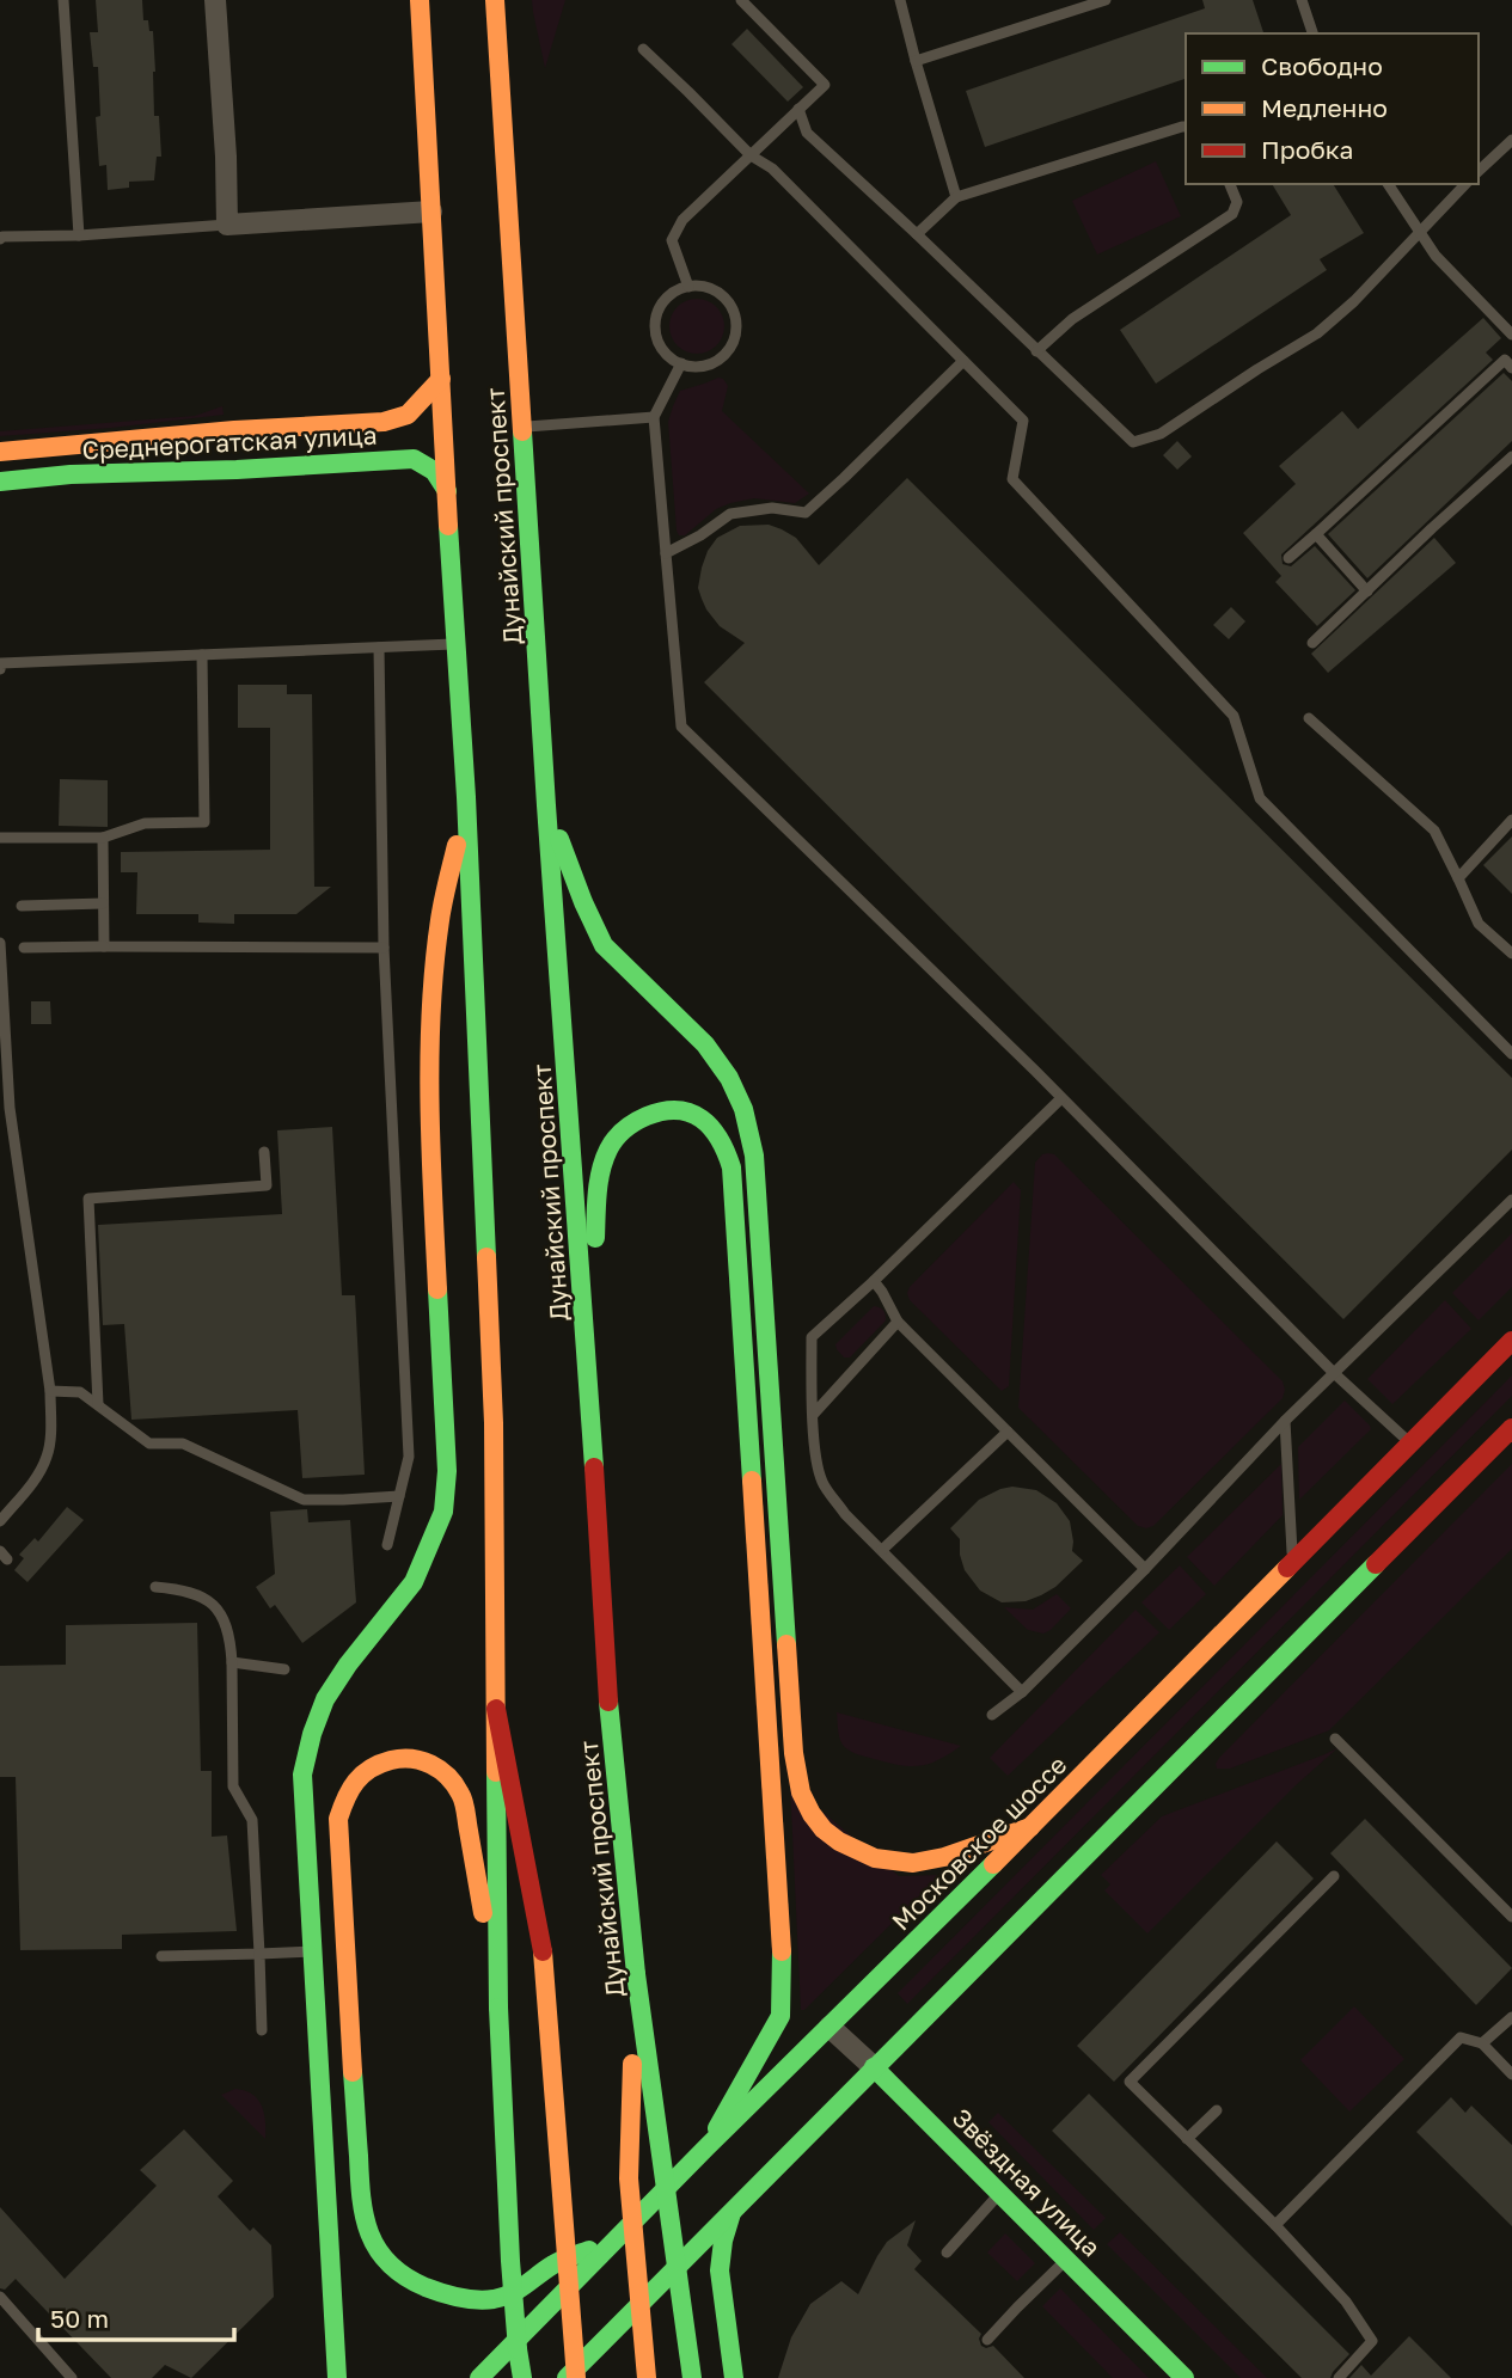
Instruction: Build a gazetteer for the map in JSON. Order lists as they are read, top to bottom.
{
  "streets": {
    "main road": [
      "Среднерогатская улица",
      "Дунайский проспект",
      "Московское шоссе",
      "Звёздная улица"
    ]
  },
  "crossings": [
    ["Московское шоссе", "Звёздная улица"]
  ],
  "legend": ["Свободно", "Медленно", "Пробка"],
  "scale_bar": "50 m"
}
